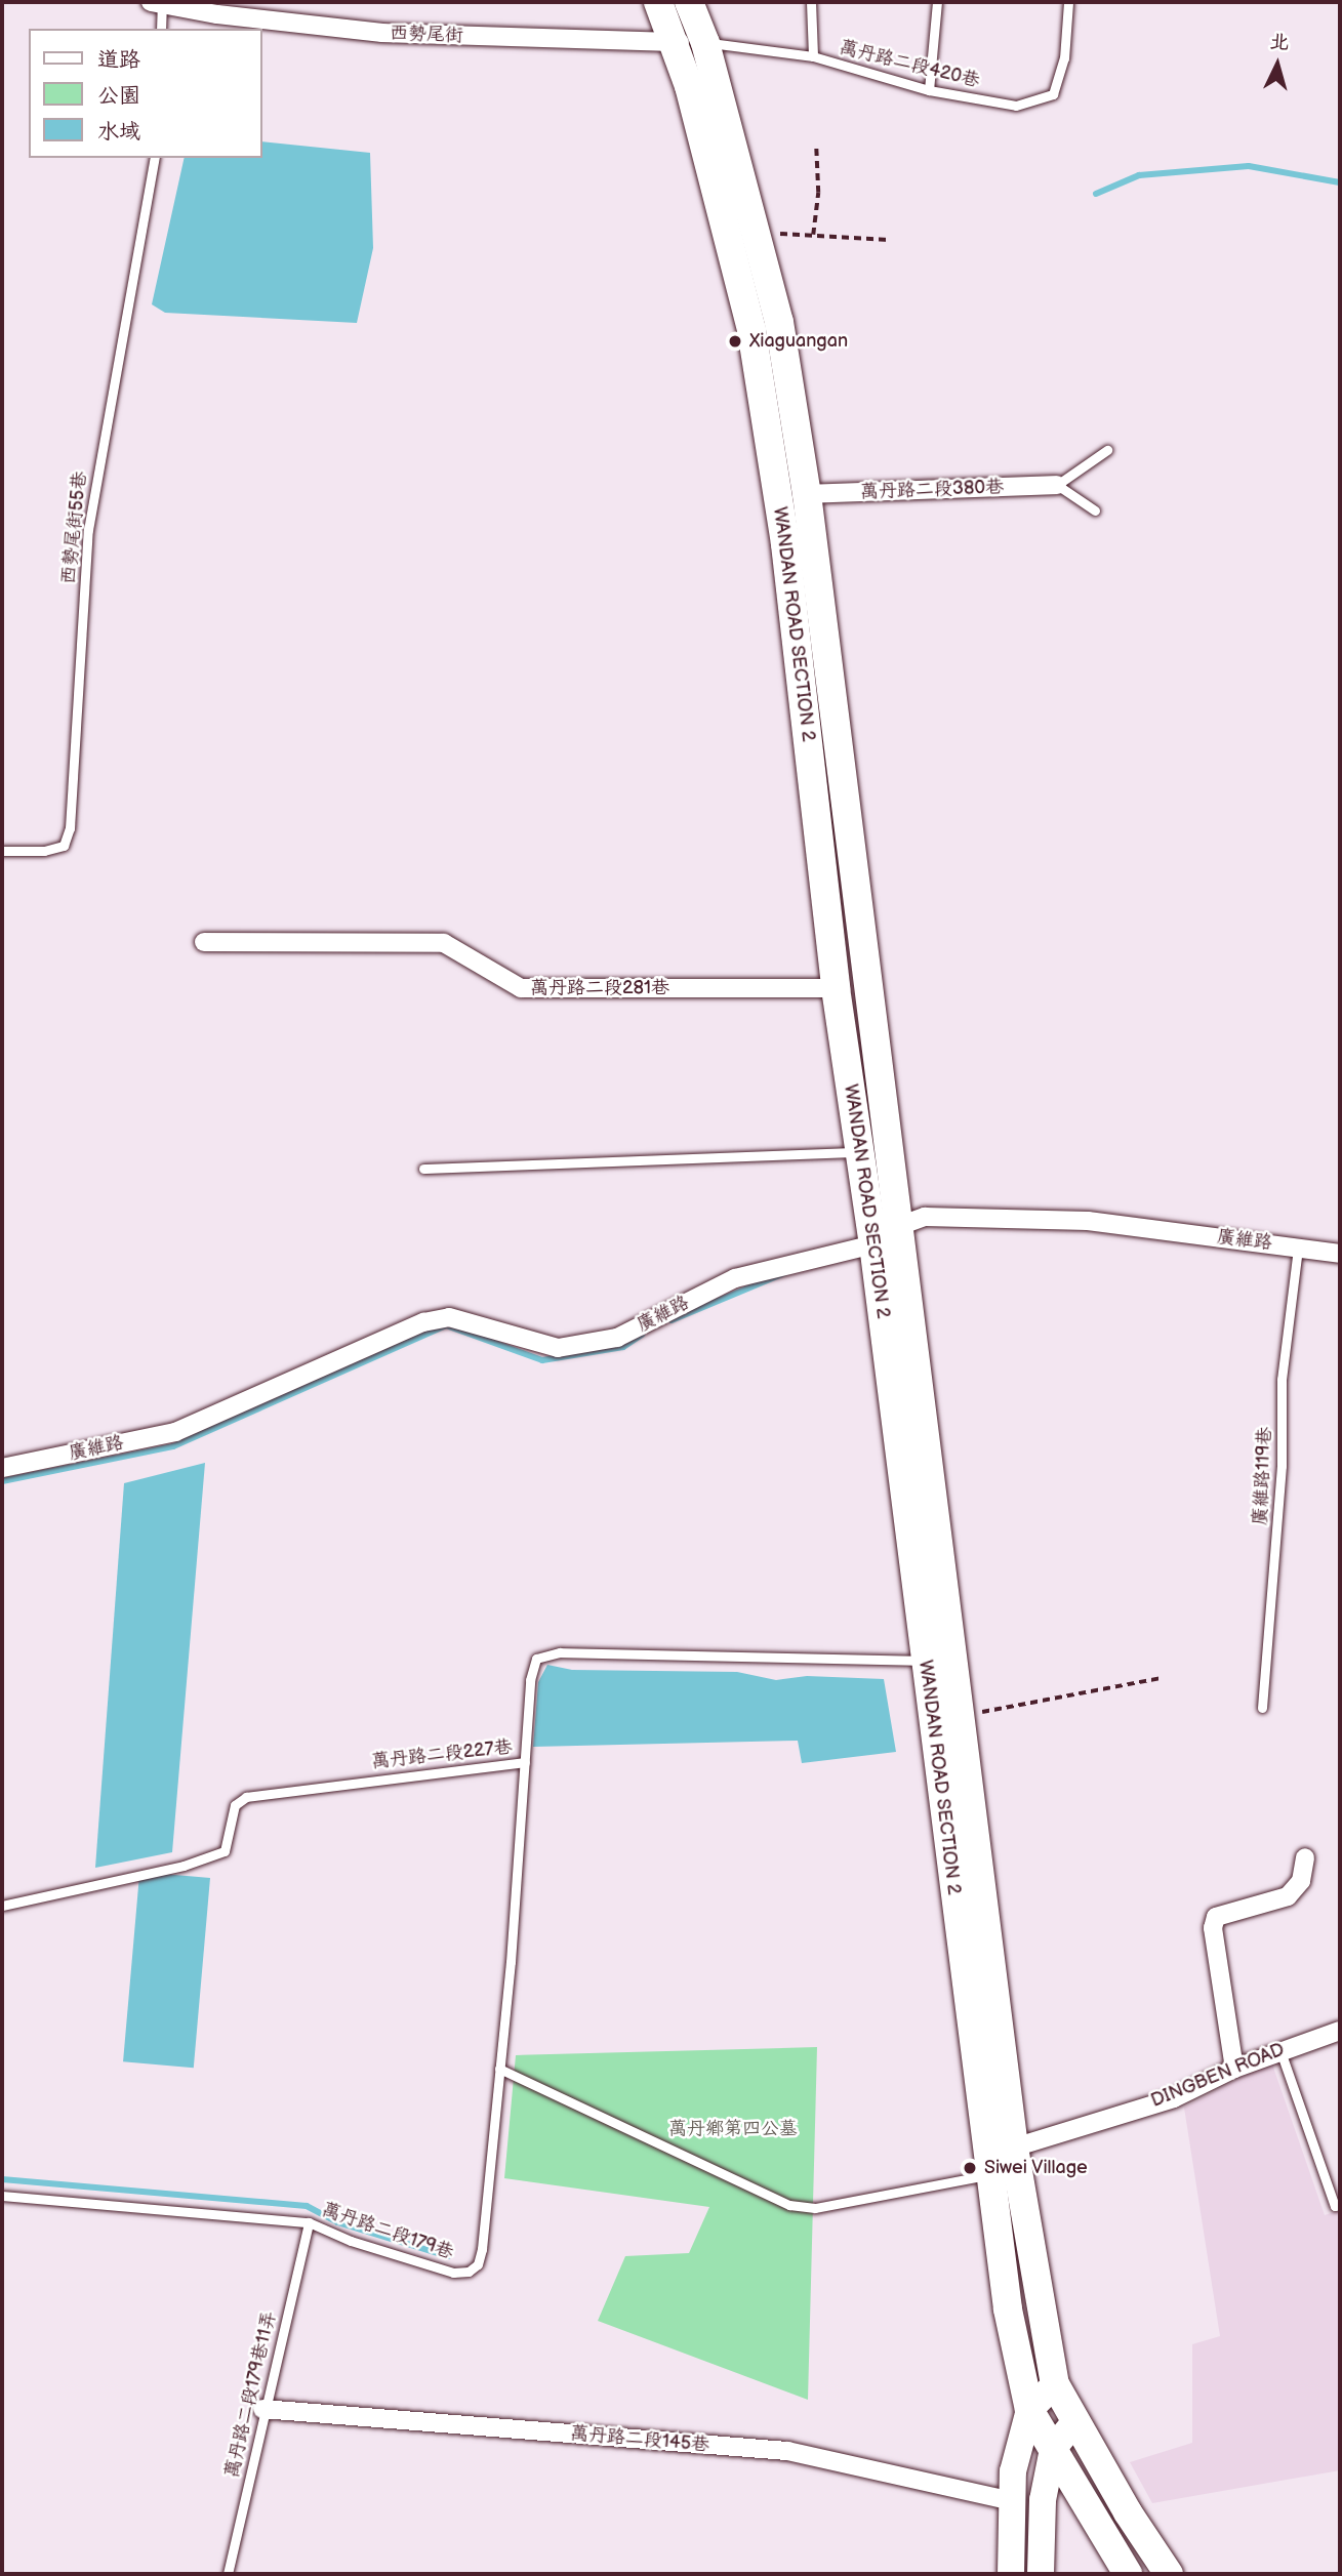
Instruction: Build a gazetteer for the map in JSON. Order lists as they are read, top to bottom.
{
  "streets": {
    "main road": ["WANDAN ROAD SECTION 2"],
    "street": [
      "西勢尾街",
      "萬丹路二段380巷",
      "萬丹路二段281巷",
      "廣維路",
      "DINGBEN ROAD",
      "萬丹路二段145巷"
    ],
    "lane": [
      "萬丹路二段420巷",
      "西勢尾街55巷",
      "廣維路119巷",
      "萬丹路二段227巷",
      "萬丹路二段179巷",
      "萬丹路二段179巷11弄"
    ]
  },
  "crossings": [
    ["西勢尾街", "萬丹路二段420巷"],
    ["西勢尾街", "WANDAN ROAD SECTION 2"],
    ["萬丹路二段420巷", "WANDAN ROAD SECTION 2"],
    ["萬丹路二段380巷", "WANDAN ROAD SECTION 2"],
    ["WANDAN ROAD SECTION 2", "萬丹路二段281巷"],
    ["WANDAN ROAD SECTION 2", "廣維路"],
    ["WANDAN ROAD SECTION 2", "萬丹路二段227巷"],
    ["WANDAN ROAD SECTION 2", "DINGBEN ROAD"],
    ["WANDAN ROAD SECTION 2", "萬丹路二段145巷"],
    ["廣維路", "廣維路119巷"],
    ["萬丹路二段227巷", "萬丹路二段179巷"],
    ["萬丹路二段179巷", "萬丹路二段179巷11弄"],
    ["萬丹路二段179巷11弄", "萬丹路二段145巷"]
  ],
  "parks": ["萬丹鄉第四公墓"],
  "places": ["Xiaguangan", "Siwei Village"],
  "legend": ["道路", "公園", "水域"],
  "north": "top"
}
